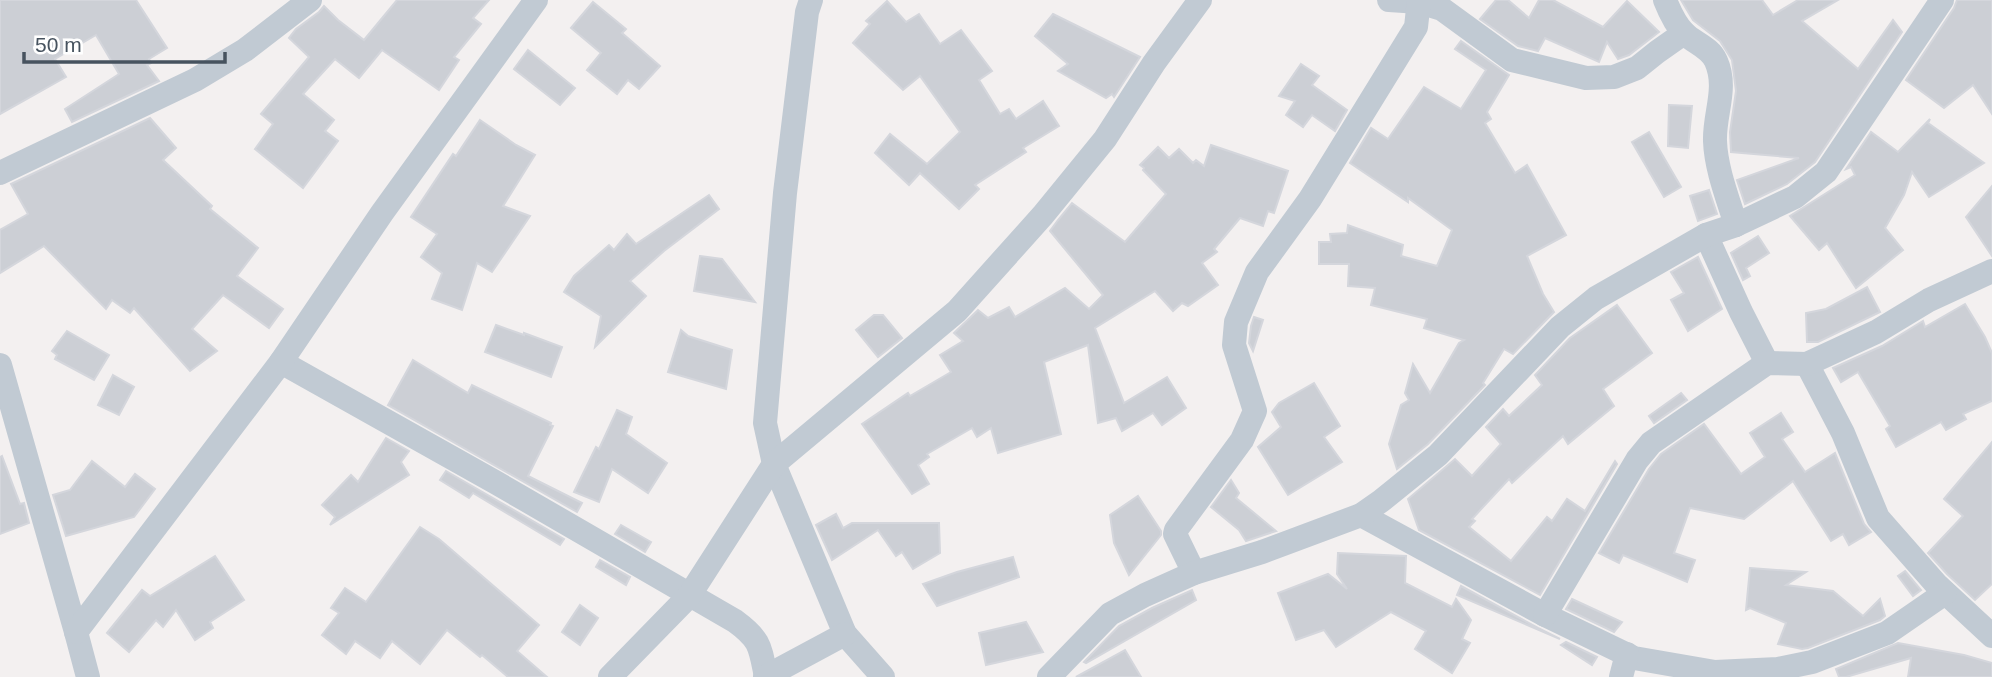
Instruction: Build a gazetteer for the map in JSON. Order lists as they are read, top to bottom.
{
  "scale_bar": "50 m"
}
